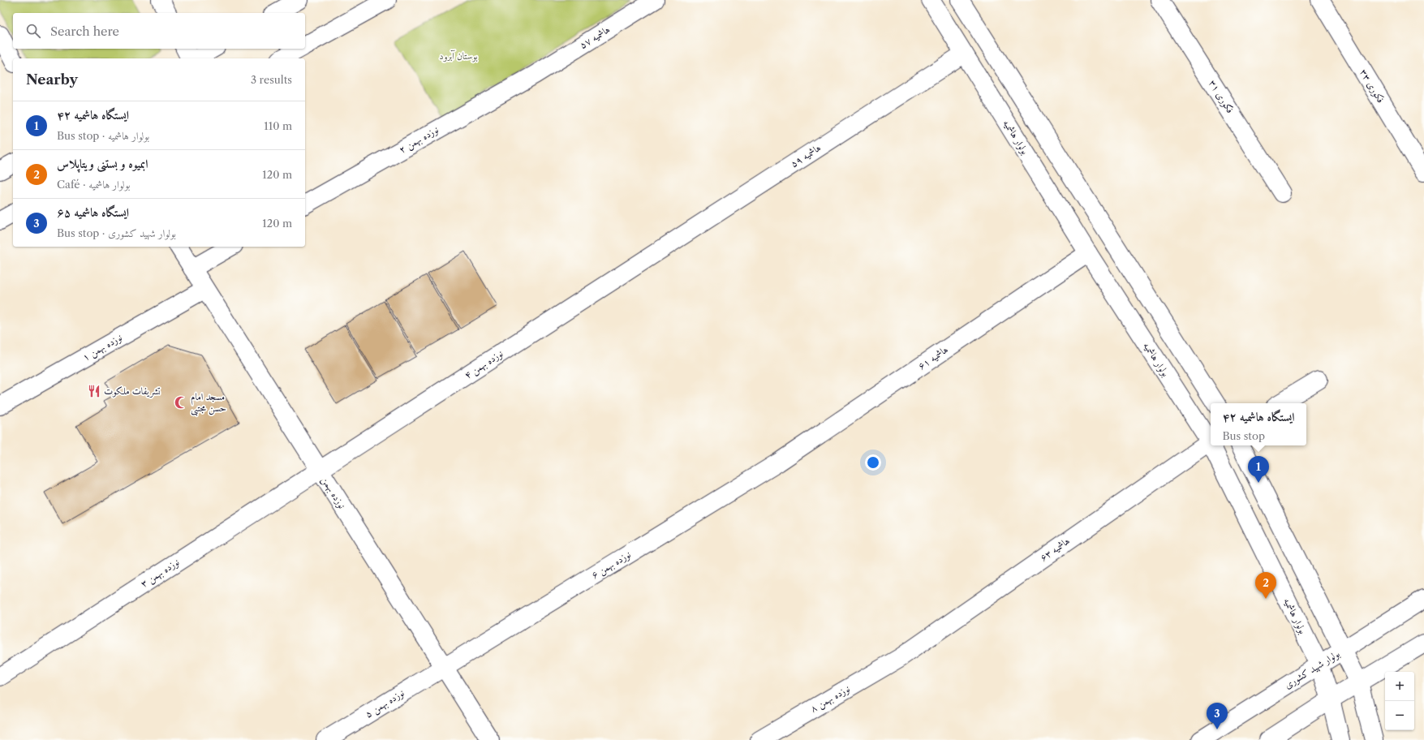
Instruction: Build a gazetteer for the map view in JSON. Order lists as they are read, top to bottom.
{
  "streets": {
    "street": [
      "هاشمیه ۵۷",
      "فکوری ۳۳",
      "فکوری ۳۱",
      "بولوار هاشمیه",
      "نوزده بهمن ۲",
      "هاشمیه ۵۹",
      "نوزده بهمن ۱",
      "هاشمیه ۶۱",
      "نوزده بهمن ۴",
      "نوزده بهمن",
      "هاشمیه ۶۳",
      "نوزده بهمن ۶",
      "نوزده بهمن ۳",
      "بولوار شهید کشوری",
      "نوزده بهمن ۸",
      "نوزده بهمن ۵"
    ]
  },
  "crossings": [
    ["هاشمیه ۵۷", "نوزده بهمن ۲"],
    ["بولوار هاشمیه", "هاشمیه ۵۹"],
    ["بولوار هاشمیه", "هاشمیه ۶۱"],
    ["بولوار هاشمیه", "هاشمیه ۶۳"],
    ["بولوار هاشمیه", "بولوار شهید کشوری"],
    ["هاشمیه ۵۹", "نوزده بهمن ۴"],
    ["نوزده بهمن ۱", "نوزده بهمن"],
    ["هاشمیه ۶۱", "نوزده بهمن ۶"],
    ["نوزده بهمن ۴", "نوزده بهمن"],
    ["نوزده بهمن ۴", "نوزده بهمن ۳"],
    ["نوزده بهمن", "نوزده بهمن ۶"],
    ["نوزده بهمن", "نوزده بهمن ۳"],
    ["نوزده بهمن", "نوزده بهمن ۵"],
    ["هاشمیه ۶۳", "نوزده بهمن ۸"],
    ["نوزده بهمن ۶", "نوزده بهمن ۵"]
  ],
  "parks": ["بوستان آبرود"],
  "places": {
    "restaurant": ["تشریفات ملکوت"],
    "mosque": ["مسجد امام حسن مجتبی"]
  },
  "page": {
    "search": "Search here",
    "heading": ["Nearby", "3 results"],
    "list": [
      {
        "mark": "1",
        "name": "ایستگاه هاشمیه ۴۲",
        "note": "Bus stop · بولوار هاشمیه",
        "value": "110 m"
      },
      {
        "mark": "2",
        "name": "ابمیوه و بستنی ویتاپلاس",
        "note": "Café · بولوار هاشمیه",
        "value": "120 m"
      },
      {
        "mark": "3",
        "name": "ایستگاه هاشمیه ۶۵",
        "note": "Bus stop · بولوار شهید کشوری",
        "value": "120 m"
      }
    ],
    "popup": ["ایستگاه هاشمیه ۴۲", "Bus stop"],
    "pins": ["1", "2", "3"],
    "map_buttons": ["+", "−"]
  }
}
